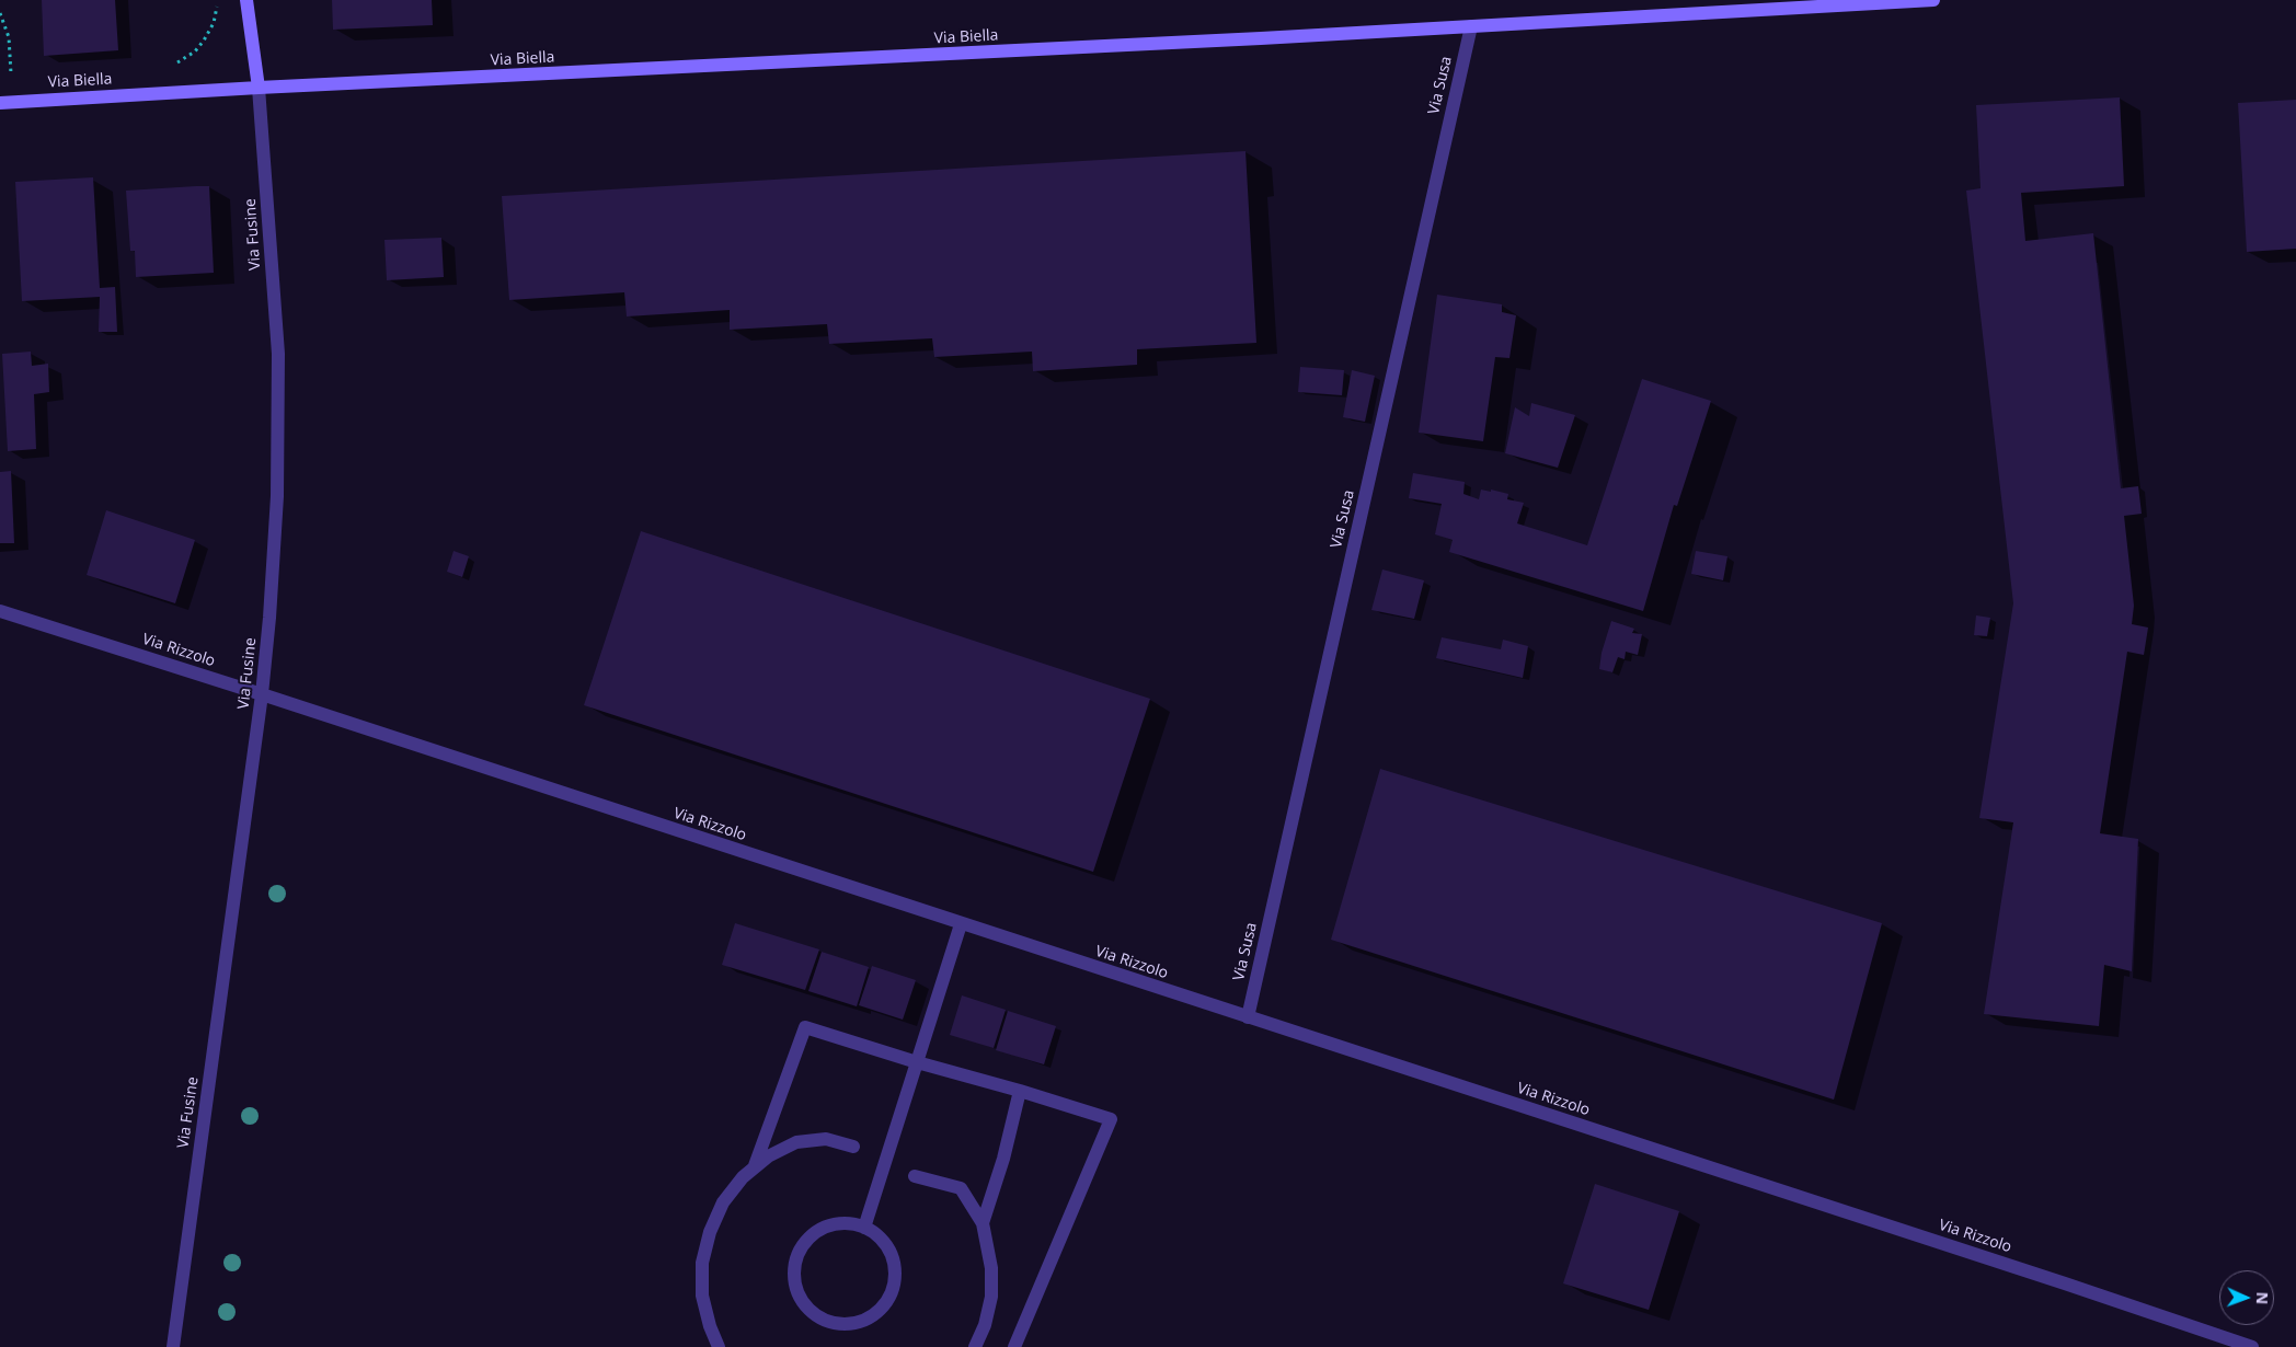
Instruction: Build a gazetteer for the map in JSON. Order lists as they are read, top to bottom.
{
  "streets": {
    "main road": ["Via Biella", "Via Fusine"],
    "street": ["Via Susa", "Via Rizzolo"]
  },
  "crossings": [
    ["Via Biella", "Via Susa"],
    ["Via Biella", "Via Fusine"],
    ["Via Susa", "Via Rizzolo"],
    ["Via Fusine", "Via Rizzolo"]
  ],
  "north": "right"
}
